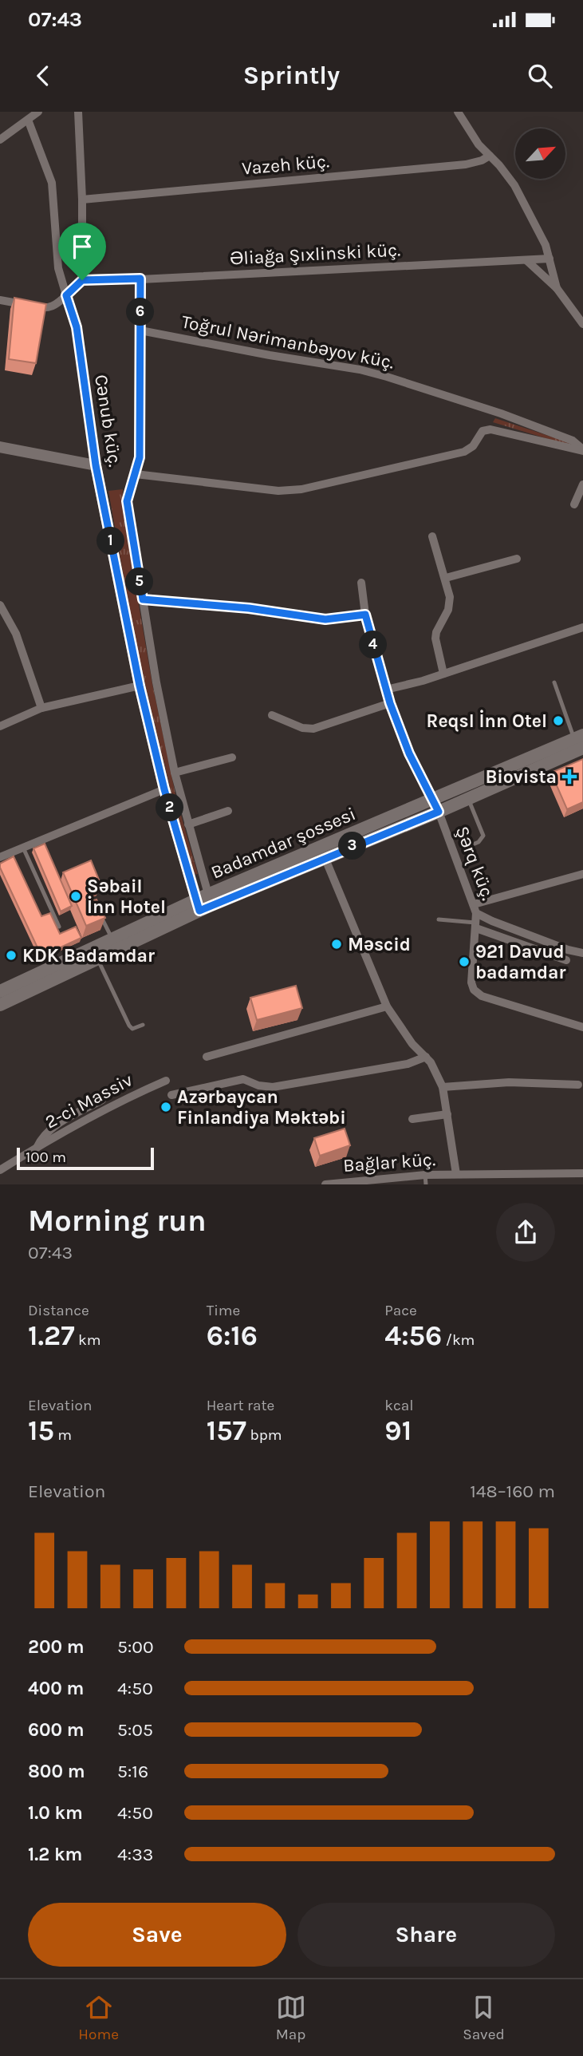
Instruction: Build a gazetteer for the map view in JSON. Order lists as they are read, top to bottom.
{
  "streets": {
    "main road": ["Badamdar şossesi"],
    "street": [
      "Vazeh küç.",
      "Əliağa Şıxlinski küç.",
      "Toğrul Nərimanbəyov küç.",
      "Cənub küç.",
      "Şərq küç.",
      "2-ci Massiv",
      "Bağlar küç."
    ]
  },
  "crossings": [
    ["Əliağa Şıxlinski küç.", "Cənub küç."],
    ["Toğrul Nərimanbəyov küç.", "Cənub küç."],
    ["Cənub küç.", "Badamdar şossesi"],
    ["Badamdar şossesi", "Şərq küç."]
  ],
  "places": {
    "other": [
      "Reqsl İnn Otel",
      "Səbail İnn Hotel",
      "Məscid",
      "KDK Badamdar",
      "921 Davud badamdar",
      "Azərbaycan Finlandiya Məktəbi"
    ],
    "health": ["Biovista"]
  },
  "scale_bar": "100 m",
  "north": "top right",
  "page": {
    "status": "07:43",
    "header": "Sprintly",
    "pins": [
      "6",
      "1",
      "5",
      "4",
      "2",
      "3"
    ],
    "scale": "100 m",
    "heading": ["Morning run", "07:43"],
    "stats": [
      ["Distance", "1.27 km"],
      ["Time", "6:16"],
      ["Pace", "4:56 /km"],
      ["Elevation", "15 m"],
      ["Heart rate", "157 bpm"],
      ["kcal", "91"]
    ],
    "chart": ["Elevation", "148–160 m"],
    "list": [
      {
        "name": "200 m",
        "note": "5:00"
      },
      {
        "name": "400 m",
        "note": "4:50"
      },
      {
        "name": "600 m",
        "note": "5:05"
      },
      {
        "name": "800 m",
        "note": "5:16"
      },
      {
        "name": "1.0 km",
        "note": "4:50"
      },
      {
        "name": "1.2 km",
        "note": "4:33"
      }
    ],
    "buttons": ["Save", "Share"],
    "tabs": ["Home", "Map", "Saved"]
  }
}
